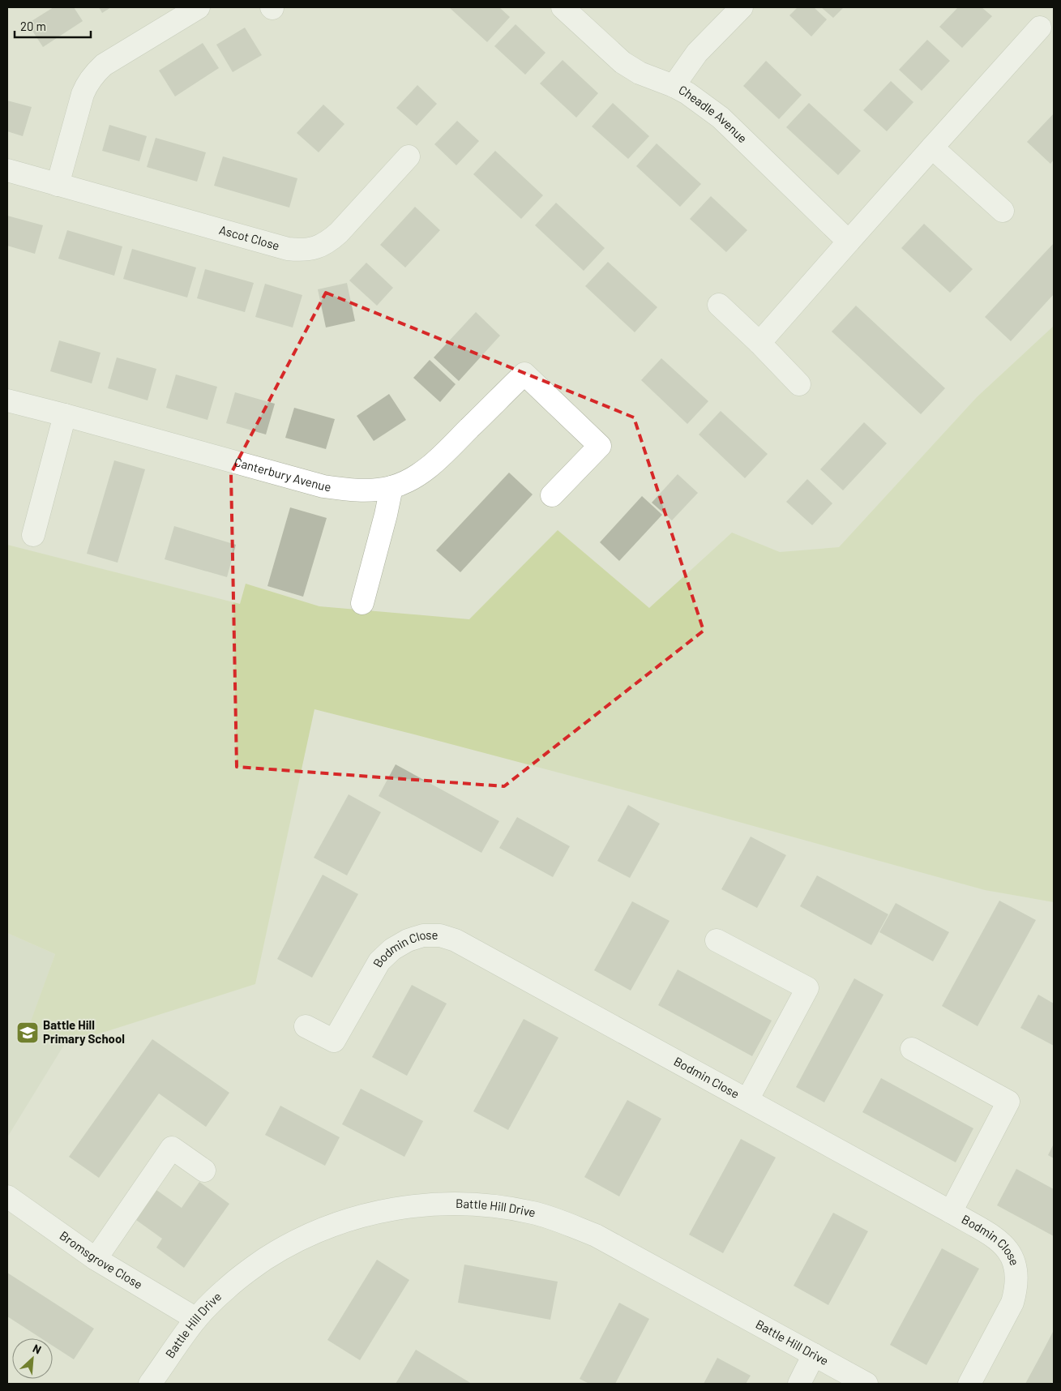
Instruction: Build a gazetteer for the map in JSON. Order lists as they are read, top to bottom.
{
  "streets": {
    "street": [
      "Cheadle Avenue",
      "Ascot Close",
      "Canterbury Avenue",
      "Bodmin Close",
      "Battle Hill Drive",
      "Bromsgrove Close"
    ]
  },
  "crossings": [
    ["Battle Hill Drive", "Bromsgrove Close"]
  ],
  "places": {
    "school or university": ["Battle Hill Primary School"]
  },
  "scale_bar": "20 m",
  "north": "top right"
}
